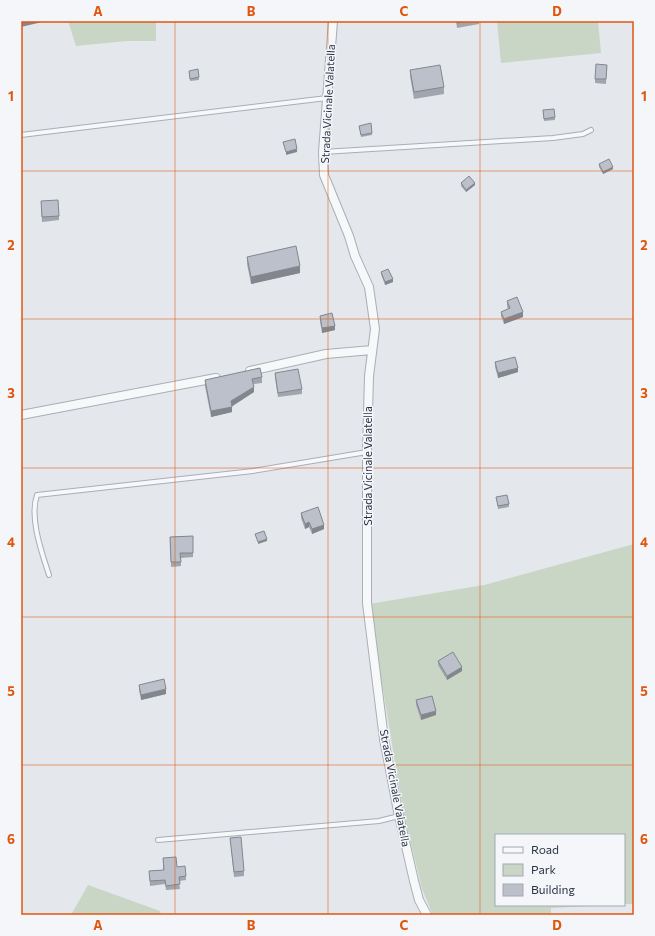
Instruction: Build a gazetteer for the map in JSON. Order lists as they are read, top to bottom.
{
  "streets": {
    "street": ["Strada Vicinale Valatella"]
  },
  "legend": ["Road", "Park", "Building"],
  "grid": {
    "columns": [
      "A",
      "B",
      "C",
      "D"
    ],
    "rows": [
      "1",
      "2",
      "3",
      "4",
      "5",
      "6"
    ]
  }
}
